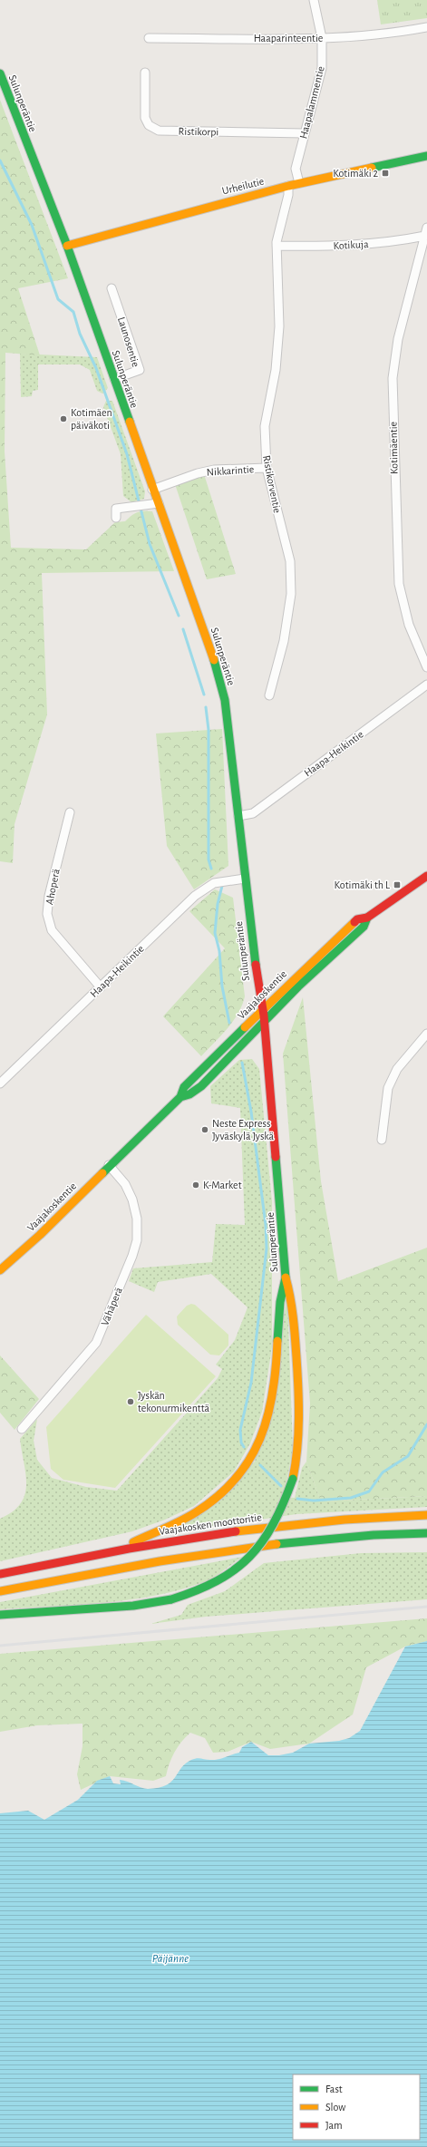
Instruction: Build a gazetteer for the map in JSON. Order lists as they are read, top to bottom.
{
  "streets": {
    "main road": [
      "Sulunperäntie",
      "Urheilutie",
      "Vaajakoskentie",
      "Vaajakosken moottoritie"
    ],
    "street": [
      "Haaparinteentie",
      "Haapalammentie",
      "Ristikorpi",
      "Kotikuja",
      "Launosentie",
      "Kotimäentie",
      "Nikkarintie",
      "Ristikorventie",
      "Haapa-Heikintie",
      "Ahoperä",
      "Vähäperä"
    ]
  },
  "crossings": [
    ["Haaparinteentie", "Haapalammentie"],
    ["Haapalammentie", "Ristikorpi"],
    ["Haapalammentie", "Urheilutie"],
    ["Sulunperäntie", "Urheilutie"],
    ["Sulunperäntie", "Launosentie"],
    ["Sulunperäntie", "Nikkarintie"],
    ["Sulunperäntie", "Haapa-Heikintie"],
    ["Sulunperäntie", "Vaajakoskentie"],
    ["Urheilutie", "Ristikorventie"],
    ["Kotikuja", "Kotimäentie"],
    ["Kotikuja", "Ristikorventie"],
    ["Nikkarintie", "Ristikorventie"],
    ["Haapa-Heikintie", "Ahoperä"],
    ["Vaajakoskentie", "Vähäperä"]
  ],
  "water": ["Päijänne"],
  "places": {
    "transit": ["Kotimäki 2", "Kotimäki th L"],
    "other": [
      "Kotimäen päiväkoti",
      "Neste Express Jyväskylä Jyskä",
      "K-Market",
      "Jyskän tekonurmikenttä"
    ]
  },
  "legend": ["Fast", "Slow", "Jam"]
}
